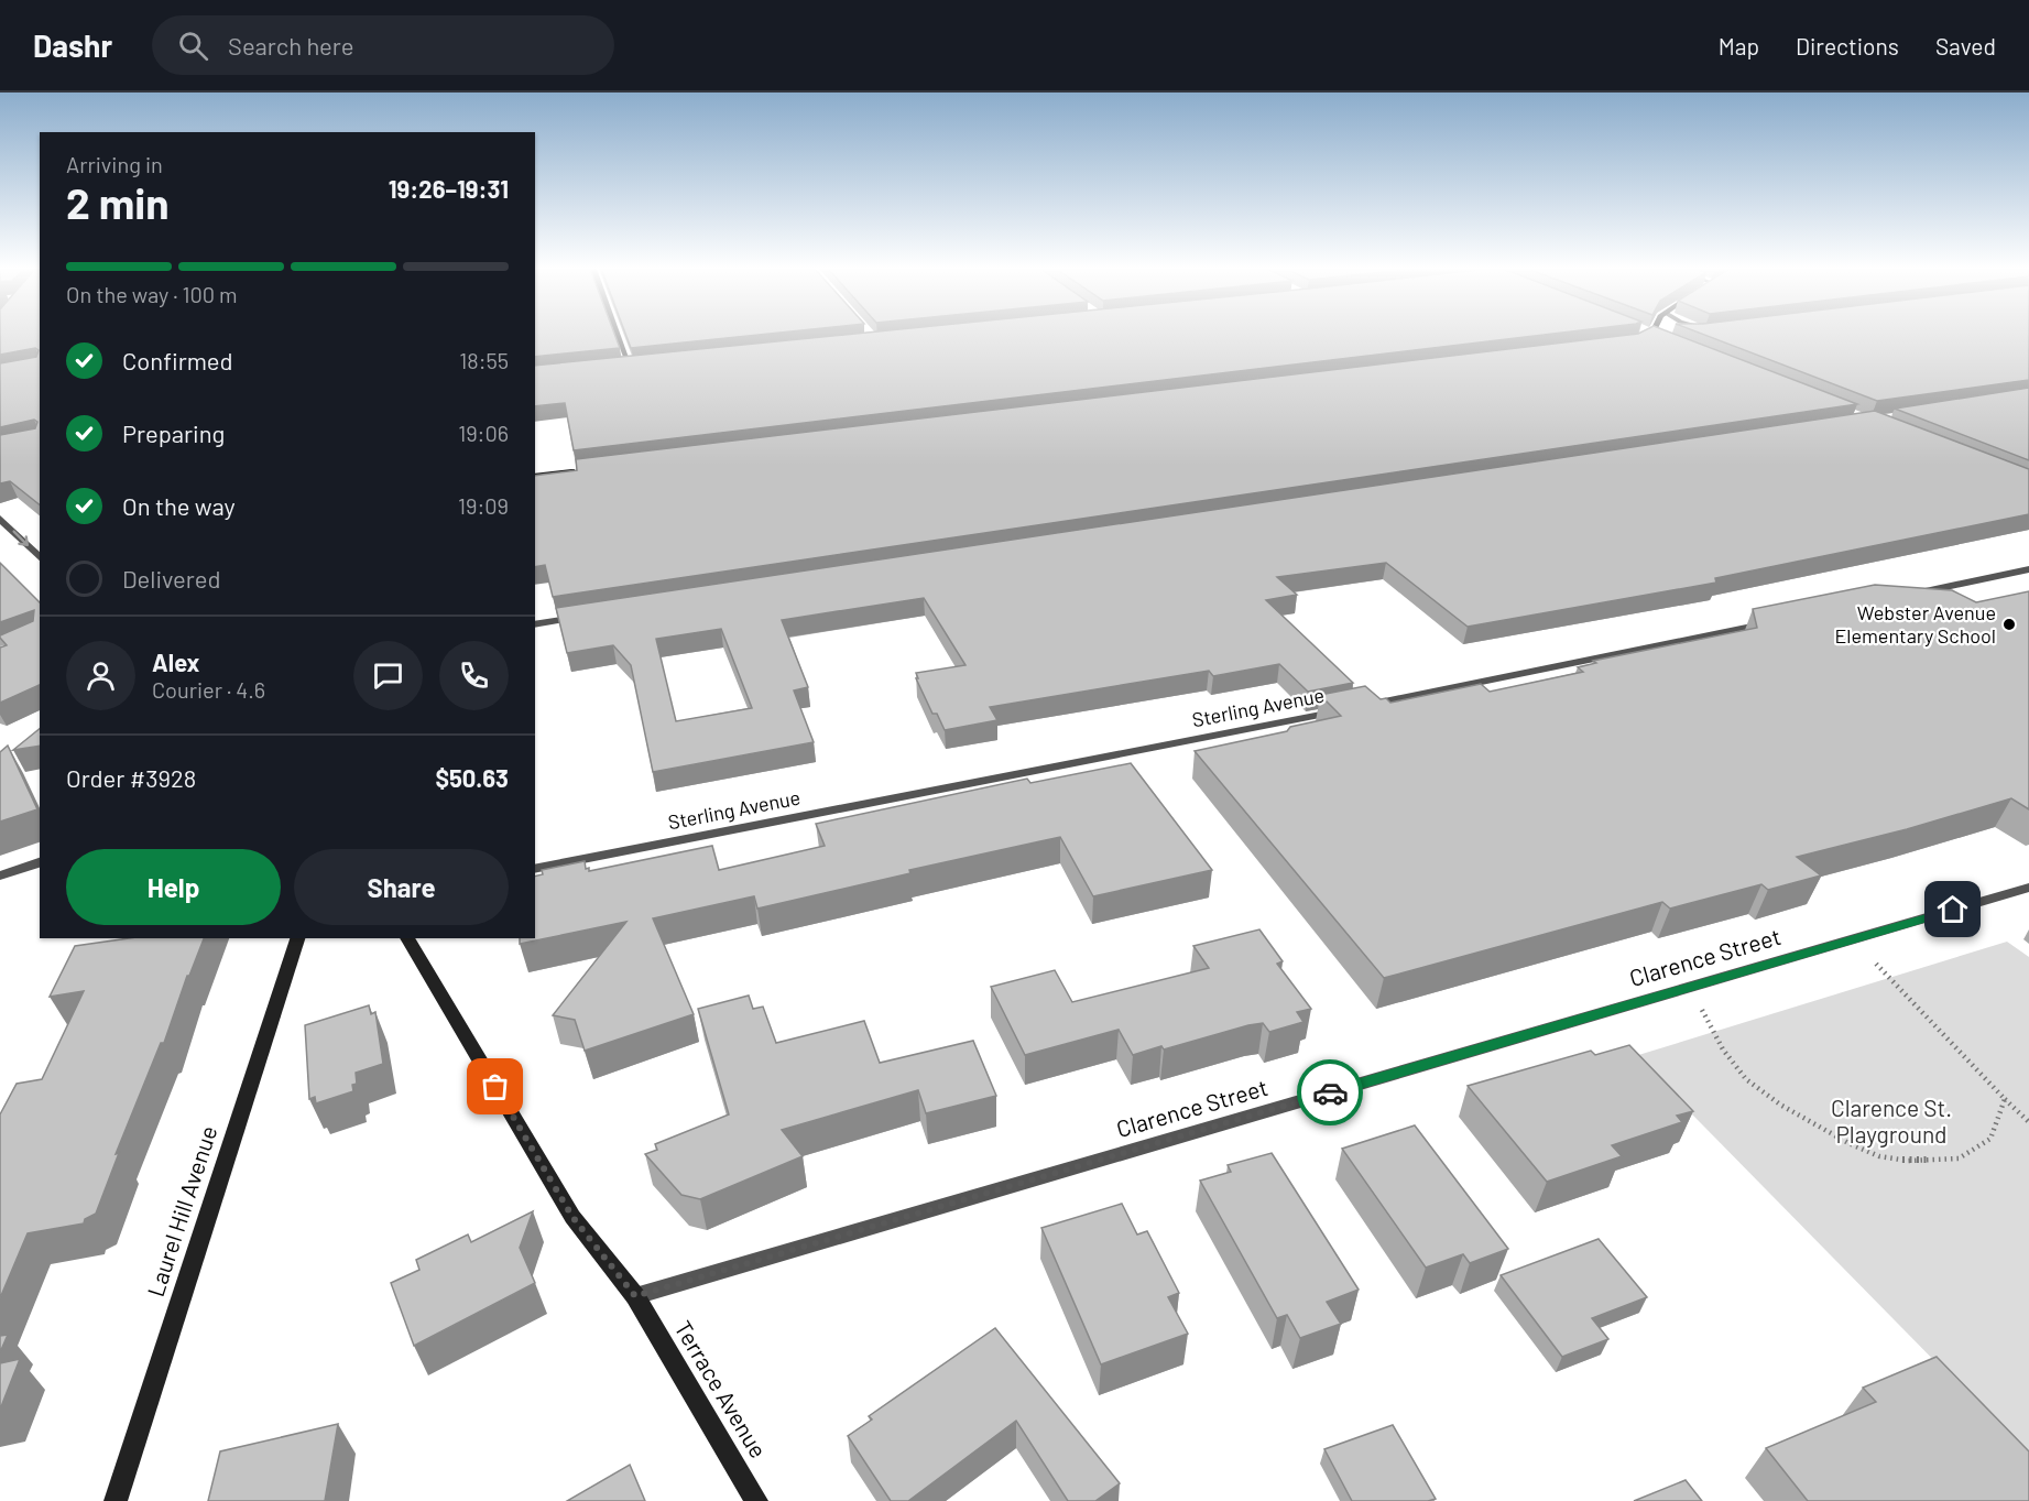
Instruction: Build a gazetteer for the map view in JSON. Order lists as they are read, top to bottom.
{
  "streets": {
    "street": [
      "Sterling Avenue",
      "Clarence Street",
      "Laurel Hill Avenue",
      "Terrace Avenue"
    ]
  },
  "crossings": [
    ["Clarence Street", "Terrace Avenue"]
  ],
  "parks": ["Clarence St. Playground"],
  "places": ["Webster Avenue Elementary School"],
  "page": {
    "header": "Dashr",
    "search": "Search here",
    "nav": ["Map", "Directions", "Saved"],
    "heading": ["2 min", "Arriving in", "19:26–19:31"],
    "panel": [
      "Alex",
      "Courier · 4.6",
      "Order #3928",
      "$50.63"
    ],
    "bar": "On the way · 100 m",
    "list": [
      ["Confirmed", "18:55"],
      ["Preparing", "19:06"],
      ["On the way", "19:09"],
      "Delivered"
    ],
    "buttons": ["Help", "Share"]
  }
}
